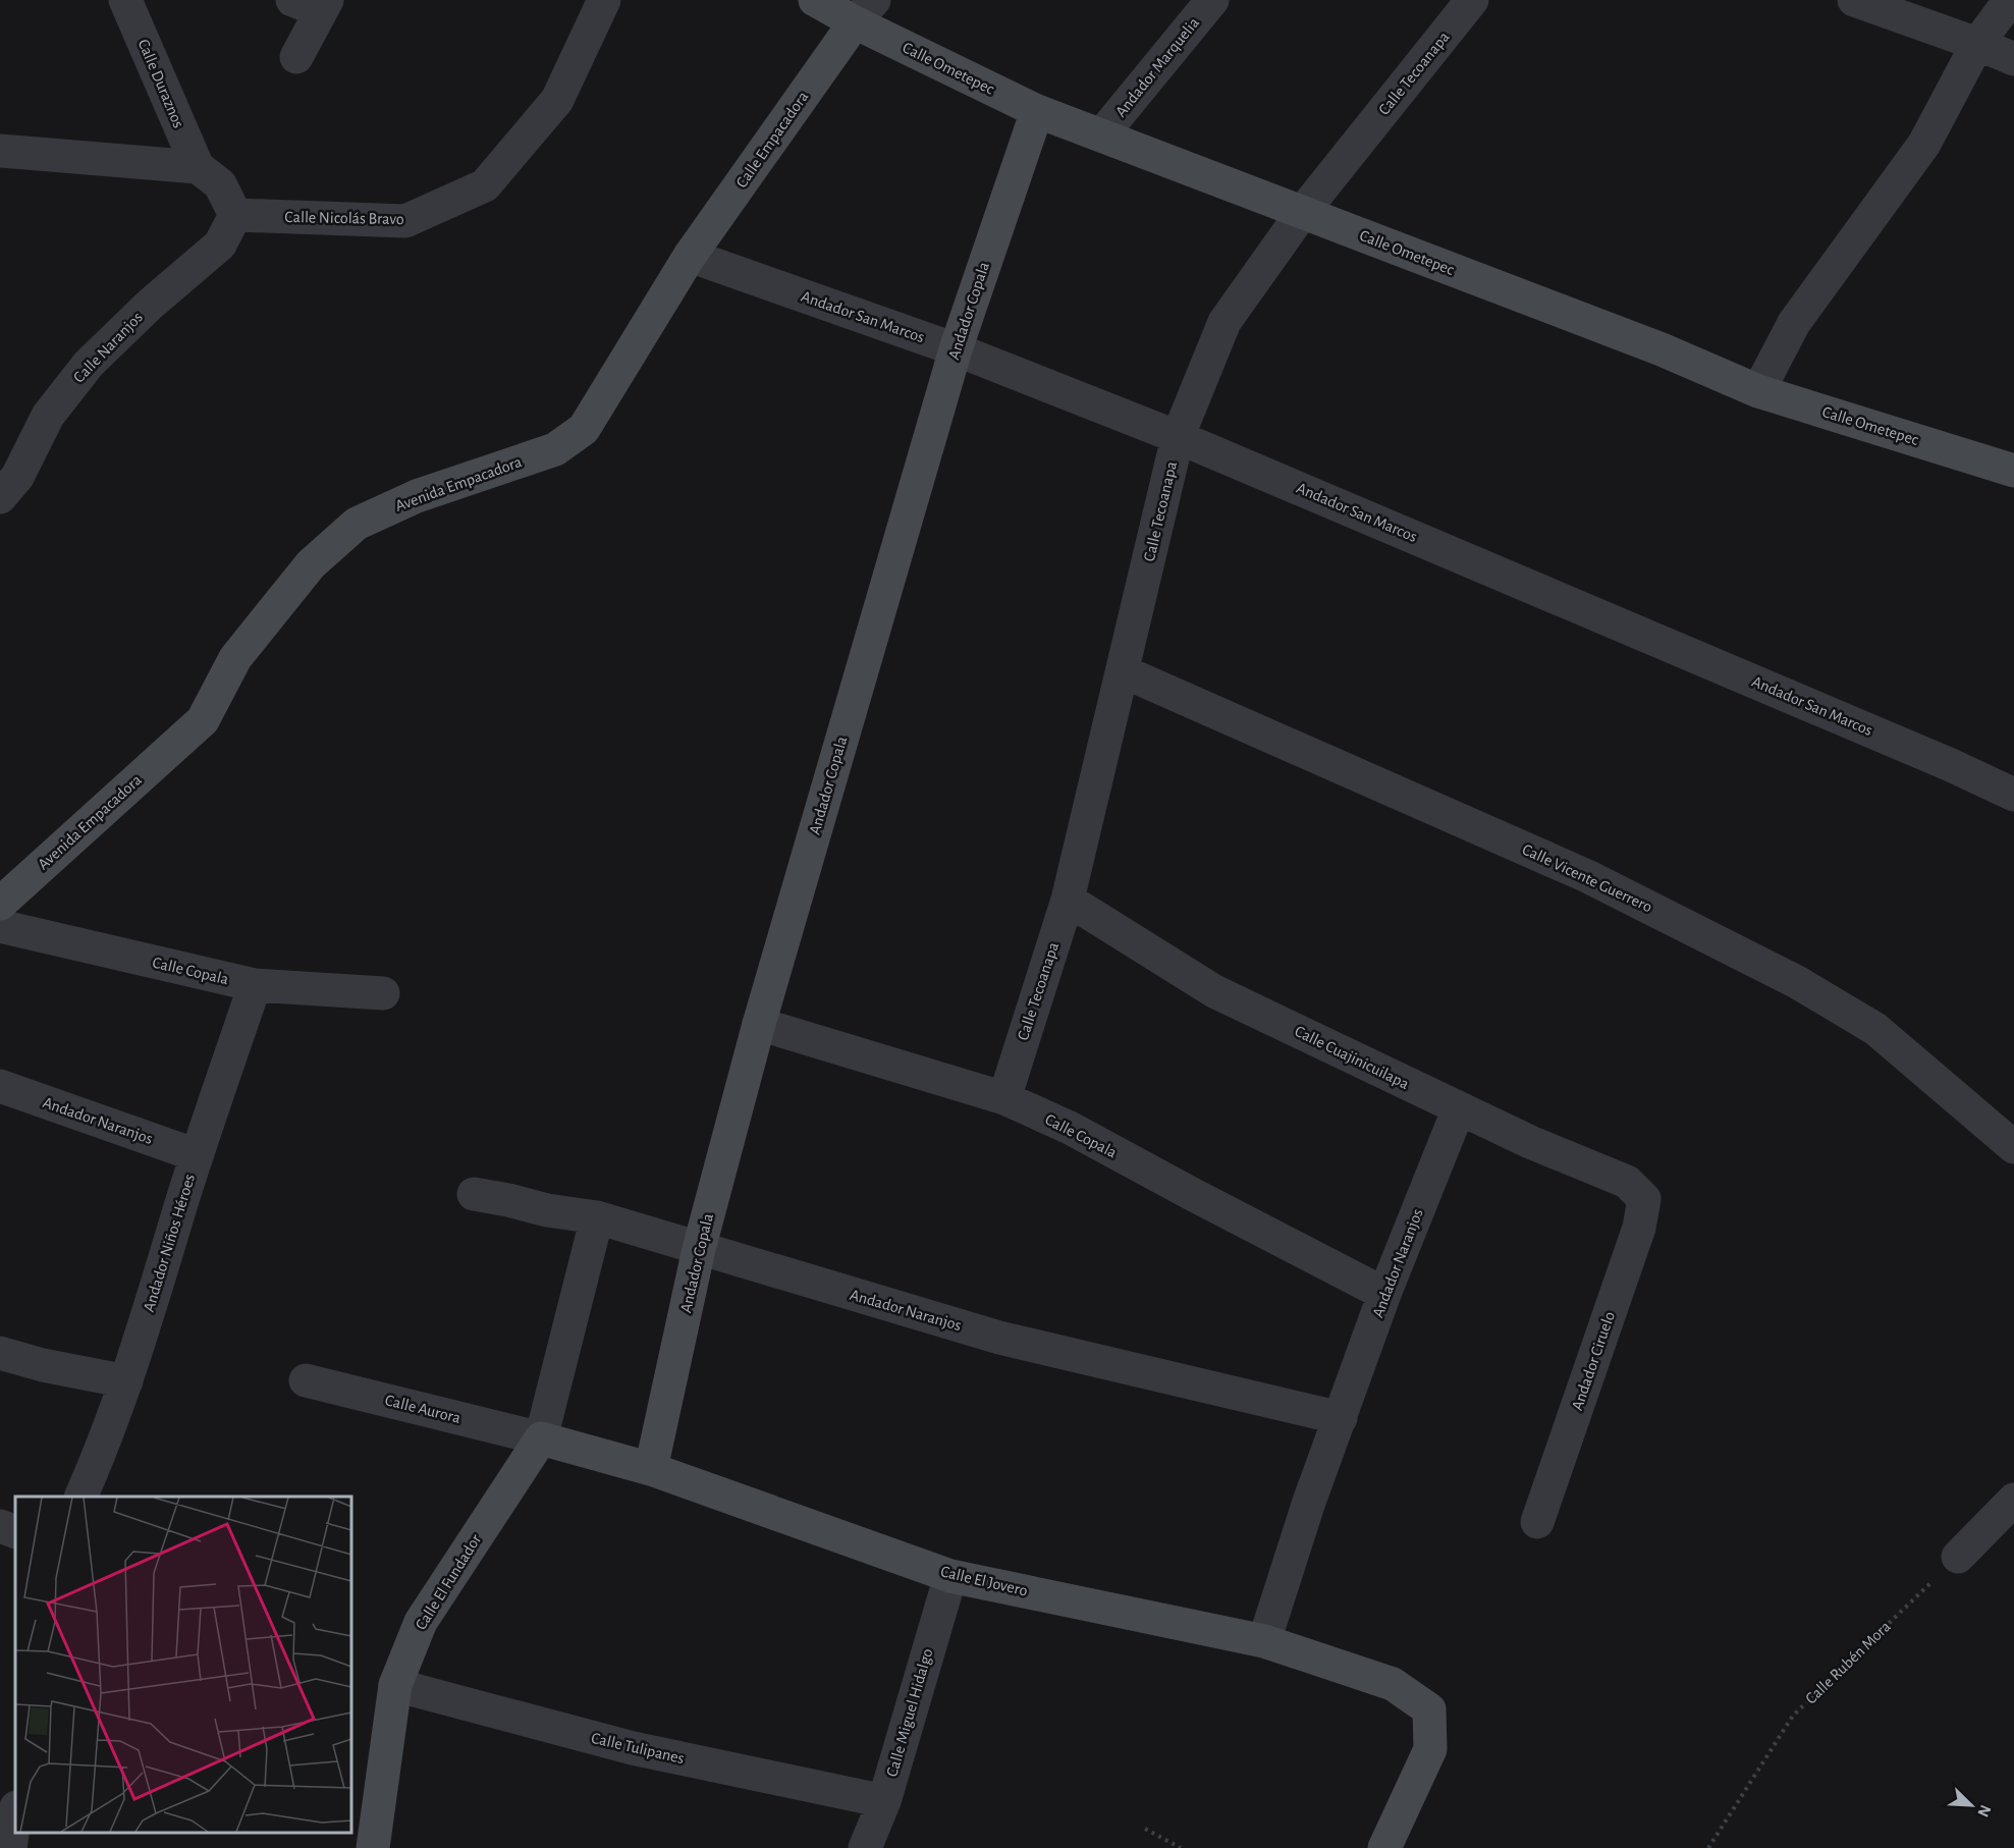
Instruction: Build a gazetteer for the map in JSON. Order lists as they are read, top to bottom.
{
  "streets": {
    "street": [
      "Andador Marquelia",
      "Calle Ometepec",
      "Calle Tecoanapa",
      "Calle Duraznos",
      "Calle Empacadora",
      "Calle Nicolás Bravo",
      "Andador Copala",
      "Andador San Marcos",
      "Calle Naranjos",
      "Avenida Empacadora",
      "Calle Vicente Guerrero",
      "Calle Copala",
      "Calle Cuajinicuilapa",
      "Andador Naranjos",
      "Andador Niños Héroes",
      "Andador Ciruelo",
      "Calle Aurora",
      "Calle El Jovero",
      "Calle El Fundador",
      "Calle Miguel Hidalgo",
      "Calle Tulipanes"
    ],
    "path": ["Calle Rubén Mora"]
  },
  "crossings": [
    ["Andador Marquelia", "Calle Ometepec"],
    ["Calle Ometepec", "Calle Tecoanapa"],
    ["Calle Ometepec", "Calle Empacadora"],
    ["Calle Ometepec", "Andador Copala"],
    ["Calle Tecoanapa", "Andador San Marcos"],
    ["Calle Tecoanapa", "Calle Vicente Guerrero"],
    ["Calle Tecoanapa", "Calle Copala"],
    ["Calle Tecoanapa", "Calle Cuajinicuilapa"],
    ["Calle Empacadora", "Andador San Marcos"],
    ["Calle Empacadora", "Avenida Empacadora"],
    ["Calle Nicolás Bravo", "Calle Naranjos"],
    ["Andador Copala", "Andador San Marcos"],
    ["Andador Copala", "Calle Copala"],
    ["Andador Copala", "Andador Naranjos"],
    ["Andador Copala", "Calle El Jovero"],
    ["Andador San Marcos", "Avenida Empacadora"],
    ["Calle Copala", "Andador Naranjos"],
    ["Calle Copala", "Andador Niños Héroes"],
    ["Calle Cuajinicuilapa", "Andador Naranjos"],
    ["Calle Cuajinicuilapa", "Andador Ciruelo"],
    ["Andador Naranjos", "Andador Niños Héroes"],
    ["Andador Naranjos", "Calle El Jovero"],
    ["Calle Aurora", "Calle El Jovero"],
    ["Calle Aurora", "Calle El Fundador"],
    ["Calle El Jovero", "Calle El Fundador"],
    ["Calle El Jovero", "Calle Miguel Hidalgo"],
    ["Calle El Fundador", "Calle Tulipanes"],
    ["Calle Miguel Hidalgo", "Calle Tulipanes"]
  ],
  "north": "bottom right"
}
